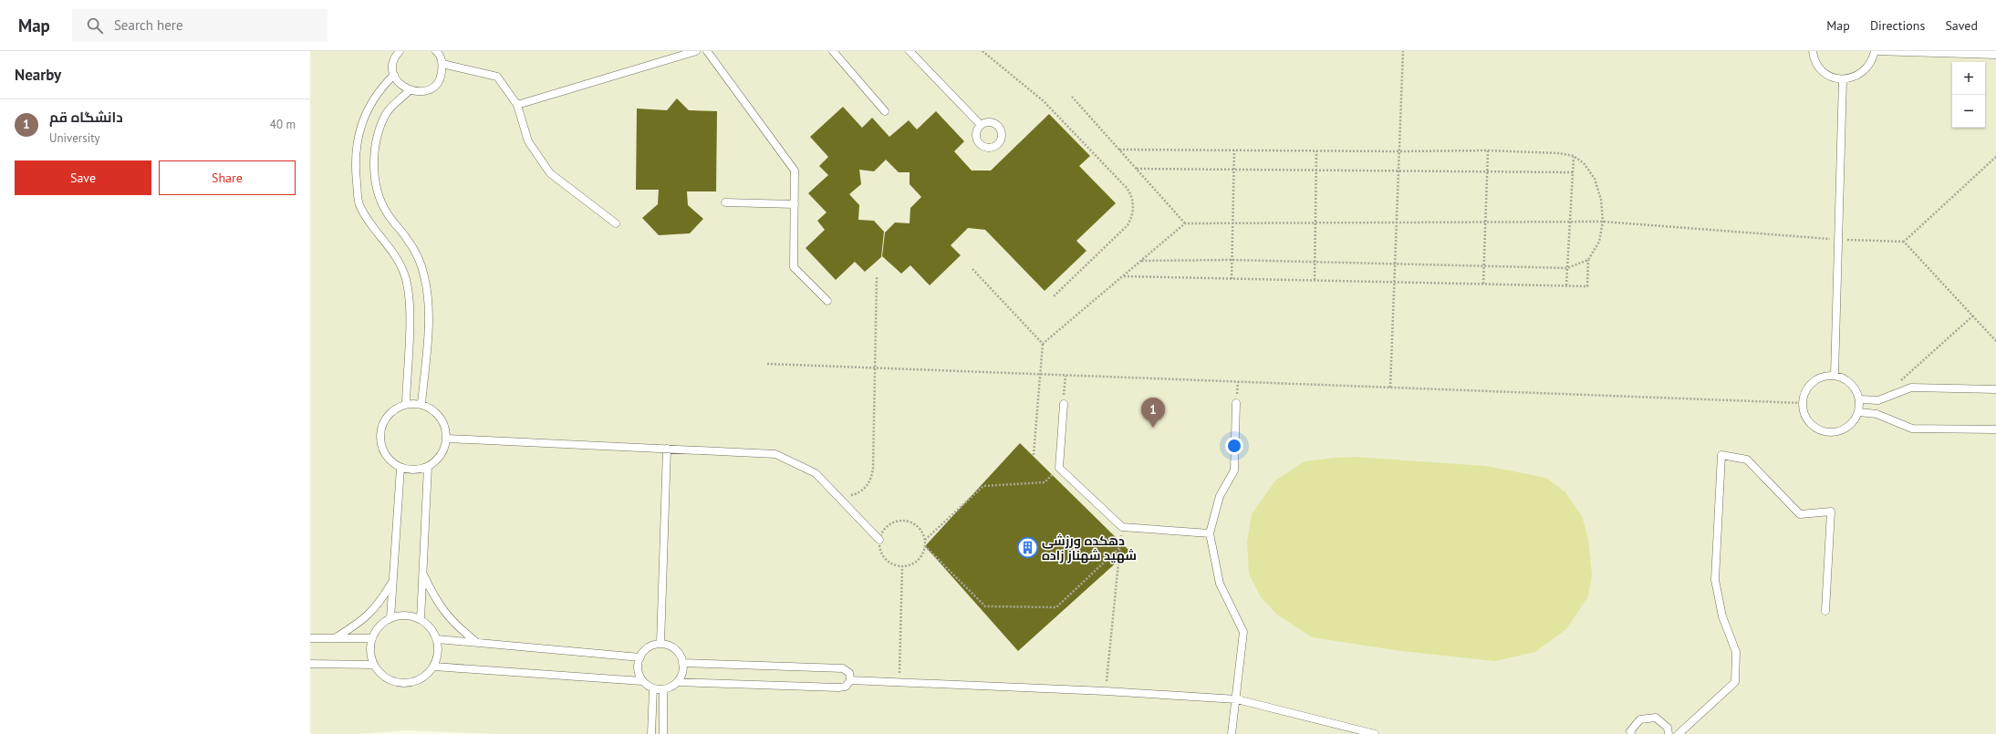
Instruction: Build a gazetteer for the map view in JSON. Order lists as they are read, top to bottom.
{
  "places": {
    "building": ["دهکده ورزشی شهید شهناز زاده"]
  },
  "page": {
    "header": "Map",
    "search": "Search here",
    "nav": ["Map", "Directions", "Saved"],
    "heading": "Nearby",
    "map_buttons": ["+", "−"],
    "list": [
      {
        "mark": "1",
        "name": "دانشگاه قم",
        "note": "University",
        "value": "40 m"
      }
    ],
    "buttons": ["Save", "Share"],
    "pins": "1"
  }
}
